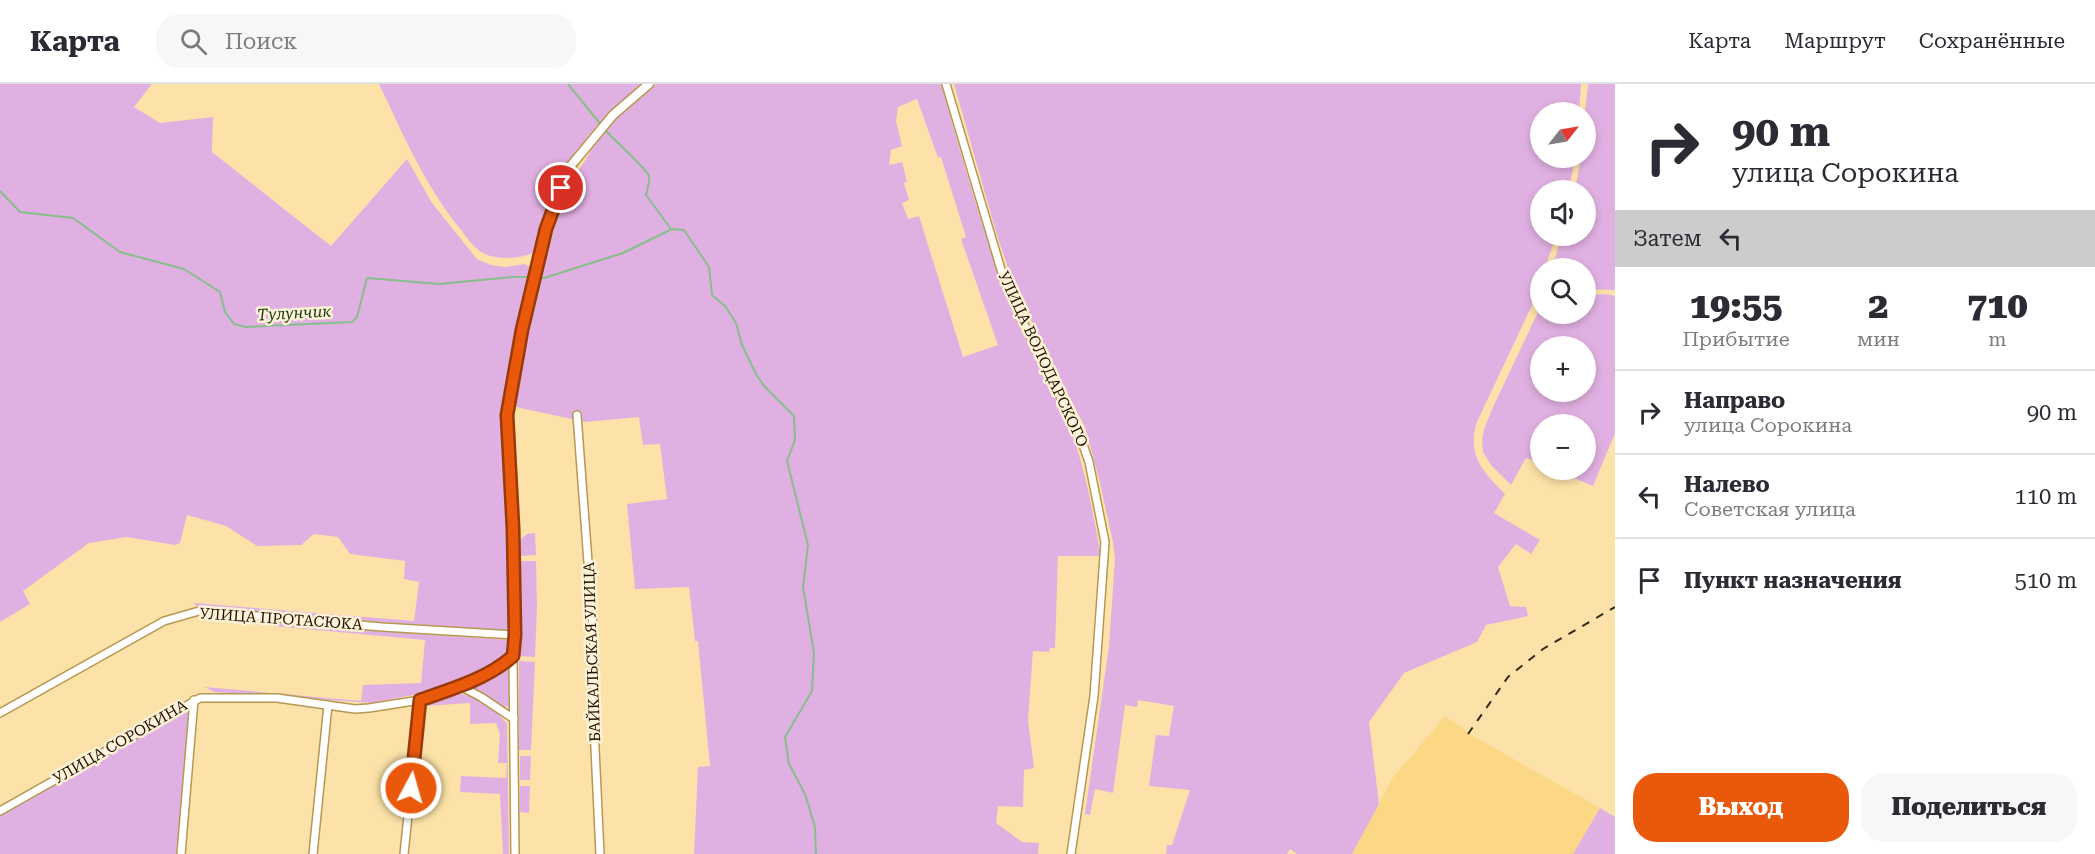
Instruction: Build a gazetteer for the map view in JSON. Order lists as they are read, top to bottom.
{
  "streets": {
    "street": [
      "УЛИЦА ВОЛОДАРСКОГО",
      "УЛИЦА ПРОТАСЮКА",
      "БАЙКАЛЬСКАЯ УЛИЦА",
      "УЛИЦА СОРОКИНА"
    ]
  },
  "water": ["Тулунчик"],
  "north": "top right",
  "page": {
    "header": "Карта",
    "search": "Поиск",
    "nav": ["Карта", "Маршрут", "Сохранённые"],
    "turn": ["90 m", "улица Сорокина"],
    "map_buttons": ["+", "−"],
    "then": "Затем",
    "eta": [
      "19:55",
      "Прибытие",
      "2",
      "мин",
      "710",
      "m"
    ],
    "list": [
      {
        "name": "Направо",
        "note": "улица Сорокина",
        "value": "90 m"
      },
      {
        "name": "Налево",
        "note": "Советская улица",
        "value": "110 m"
      },
      {
        "name": "Пункт назначения",
        "value": "510 m"
      }
    ],
    "buttons": ["Выход", "Поделиться"]
  }
}
